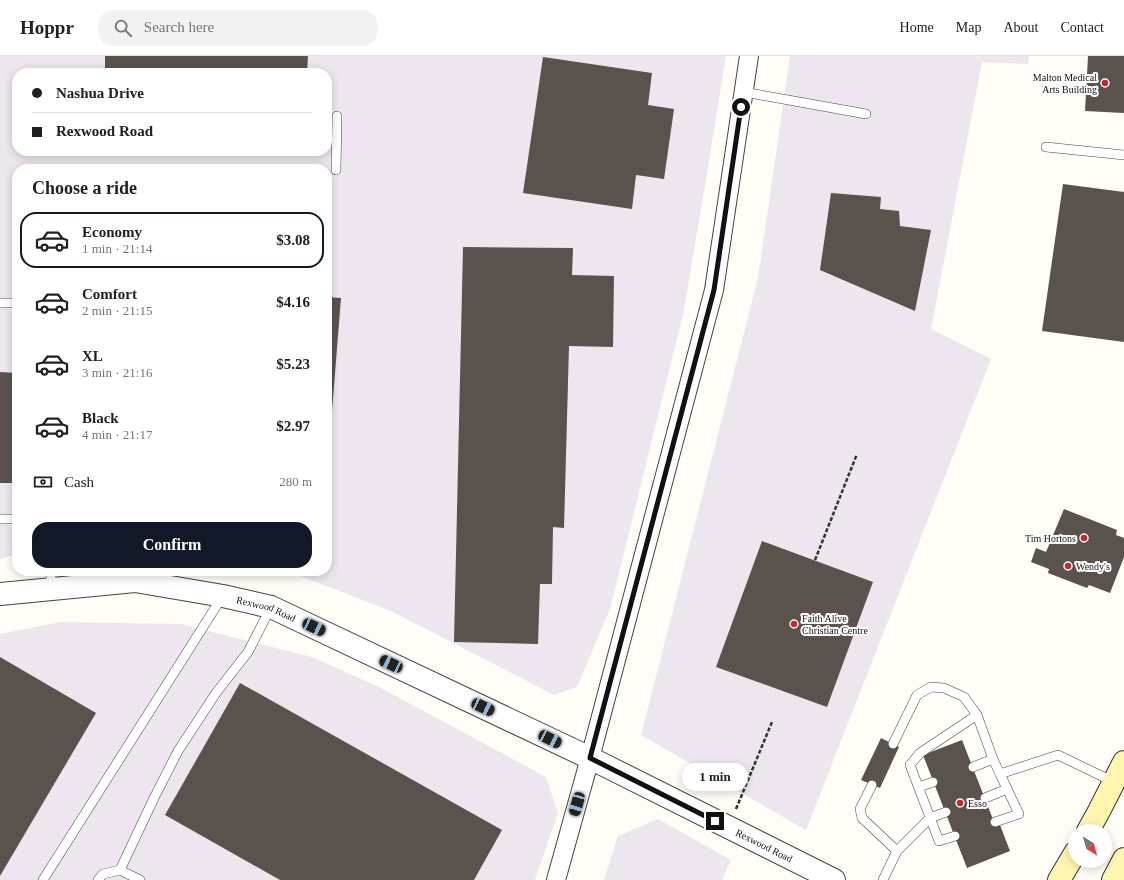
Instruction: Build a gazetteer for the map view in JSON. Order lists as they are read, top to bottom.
{
  "streets": {
    "street": ["Rexwood Road"]
  },
  "places": [
    "Malton Medical Arts Building",
    "Tim Hortons",
    "Wendy's",
    "Faith Alive Christian Centre",
    "Esso"
  ],
  "north": "bottom right",
  "page": {
    "header": "Hoppr",
    "search": "Search here",
    "nav": [
      "Home",
      "Map",
      "About",
      "Contact"
    ],
    "banner": ["Nashua Drive", "Rexwood Road"],
    "heading": "Choose a ride",
    "list": [
      {
        "name": "Economy",
        "note": "1 min · 21:14",
        "value": "$3.08"
      },
      {
        "name": "Comfort",
        "note": "2 min · 21:15",
        "value": "$4.16"
      },
      {
        "name": "XL",
        "note": "3 min · 21:16",
        "value": "$5.23"
      },
      {
        "name": "Black",
        "note": "4 min · 21:17",
        "value": "$2.97"
      }
    ],
    "pay": ["Cash", "280 m"],
    "buttons": "Confirm",
    "bubble": "1 min"
  }
}
